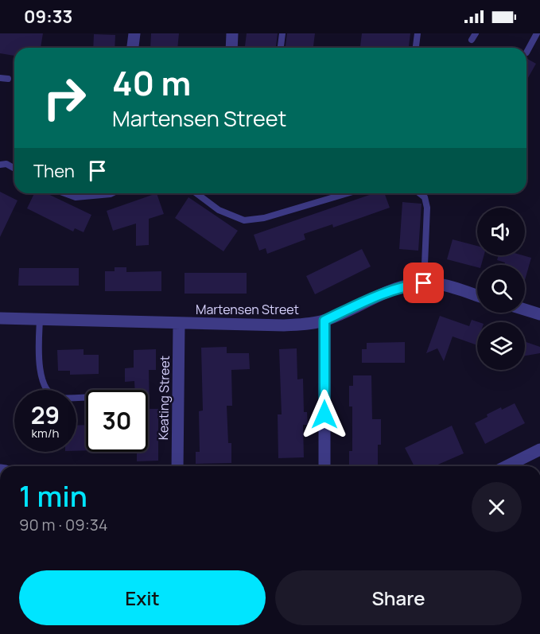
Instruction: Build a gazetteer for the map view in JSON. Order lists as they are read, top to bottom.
{
  "streets": {
    "street": ["Martensen Street", "Keating Street"]
  },
  "crossings": [
    ["Martensen Street", "Keating Street"]
  ],
  "page": {
    "status": "09:33",
    "turn": ["40 m", "Martensen Street"],
    "then": "Then",
    "speed": "29 km/h",
    "limit": "30",
    "heading": ["1 min", "90 m · 09:34"],
    "buttons": ["Exit", "Share"]
  }
}
